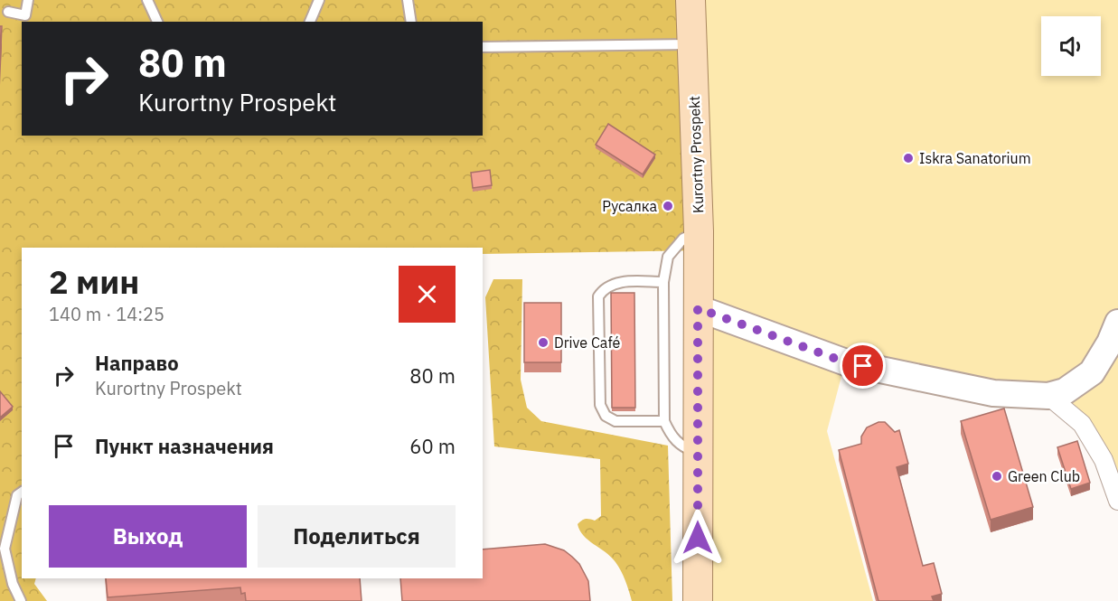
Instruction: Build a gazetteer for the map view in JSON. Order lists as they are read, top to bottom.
{
  "streets": {
    "main road": ["Kurortny Prospekt"]
  },
  "places": [
    "Iskra Sanatorium",
    "Русалка",
    "Drive Café",
    "Green Club"
  ],
  "page": {
    "turn": ["80 m", "Kurortny Prospekt"],
    "heading": ["2 мин", "140 m · 14:25"],
    "list": [
      {
        "name": "Направо",
        "note": "Kurortny Prospekt",
        "value": "80 m"
      },
      {
        "name": "Пункт назначения",
        "value": "60 m"
      }
    ],
    "buttons": ["Выход", "Поделиться"]
  }
}
